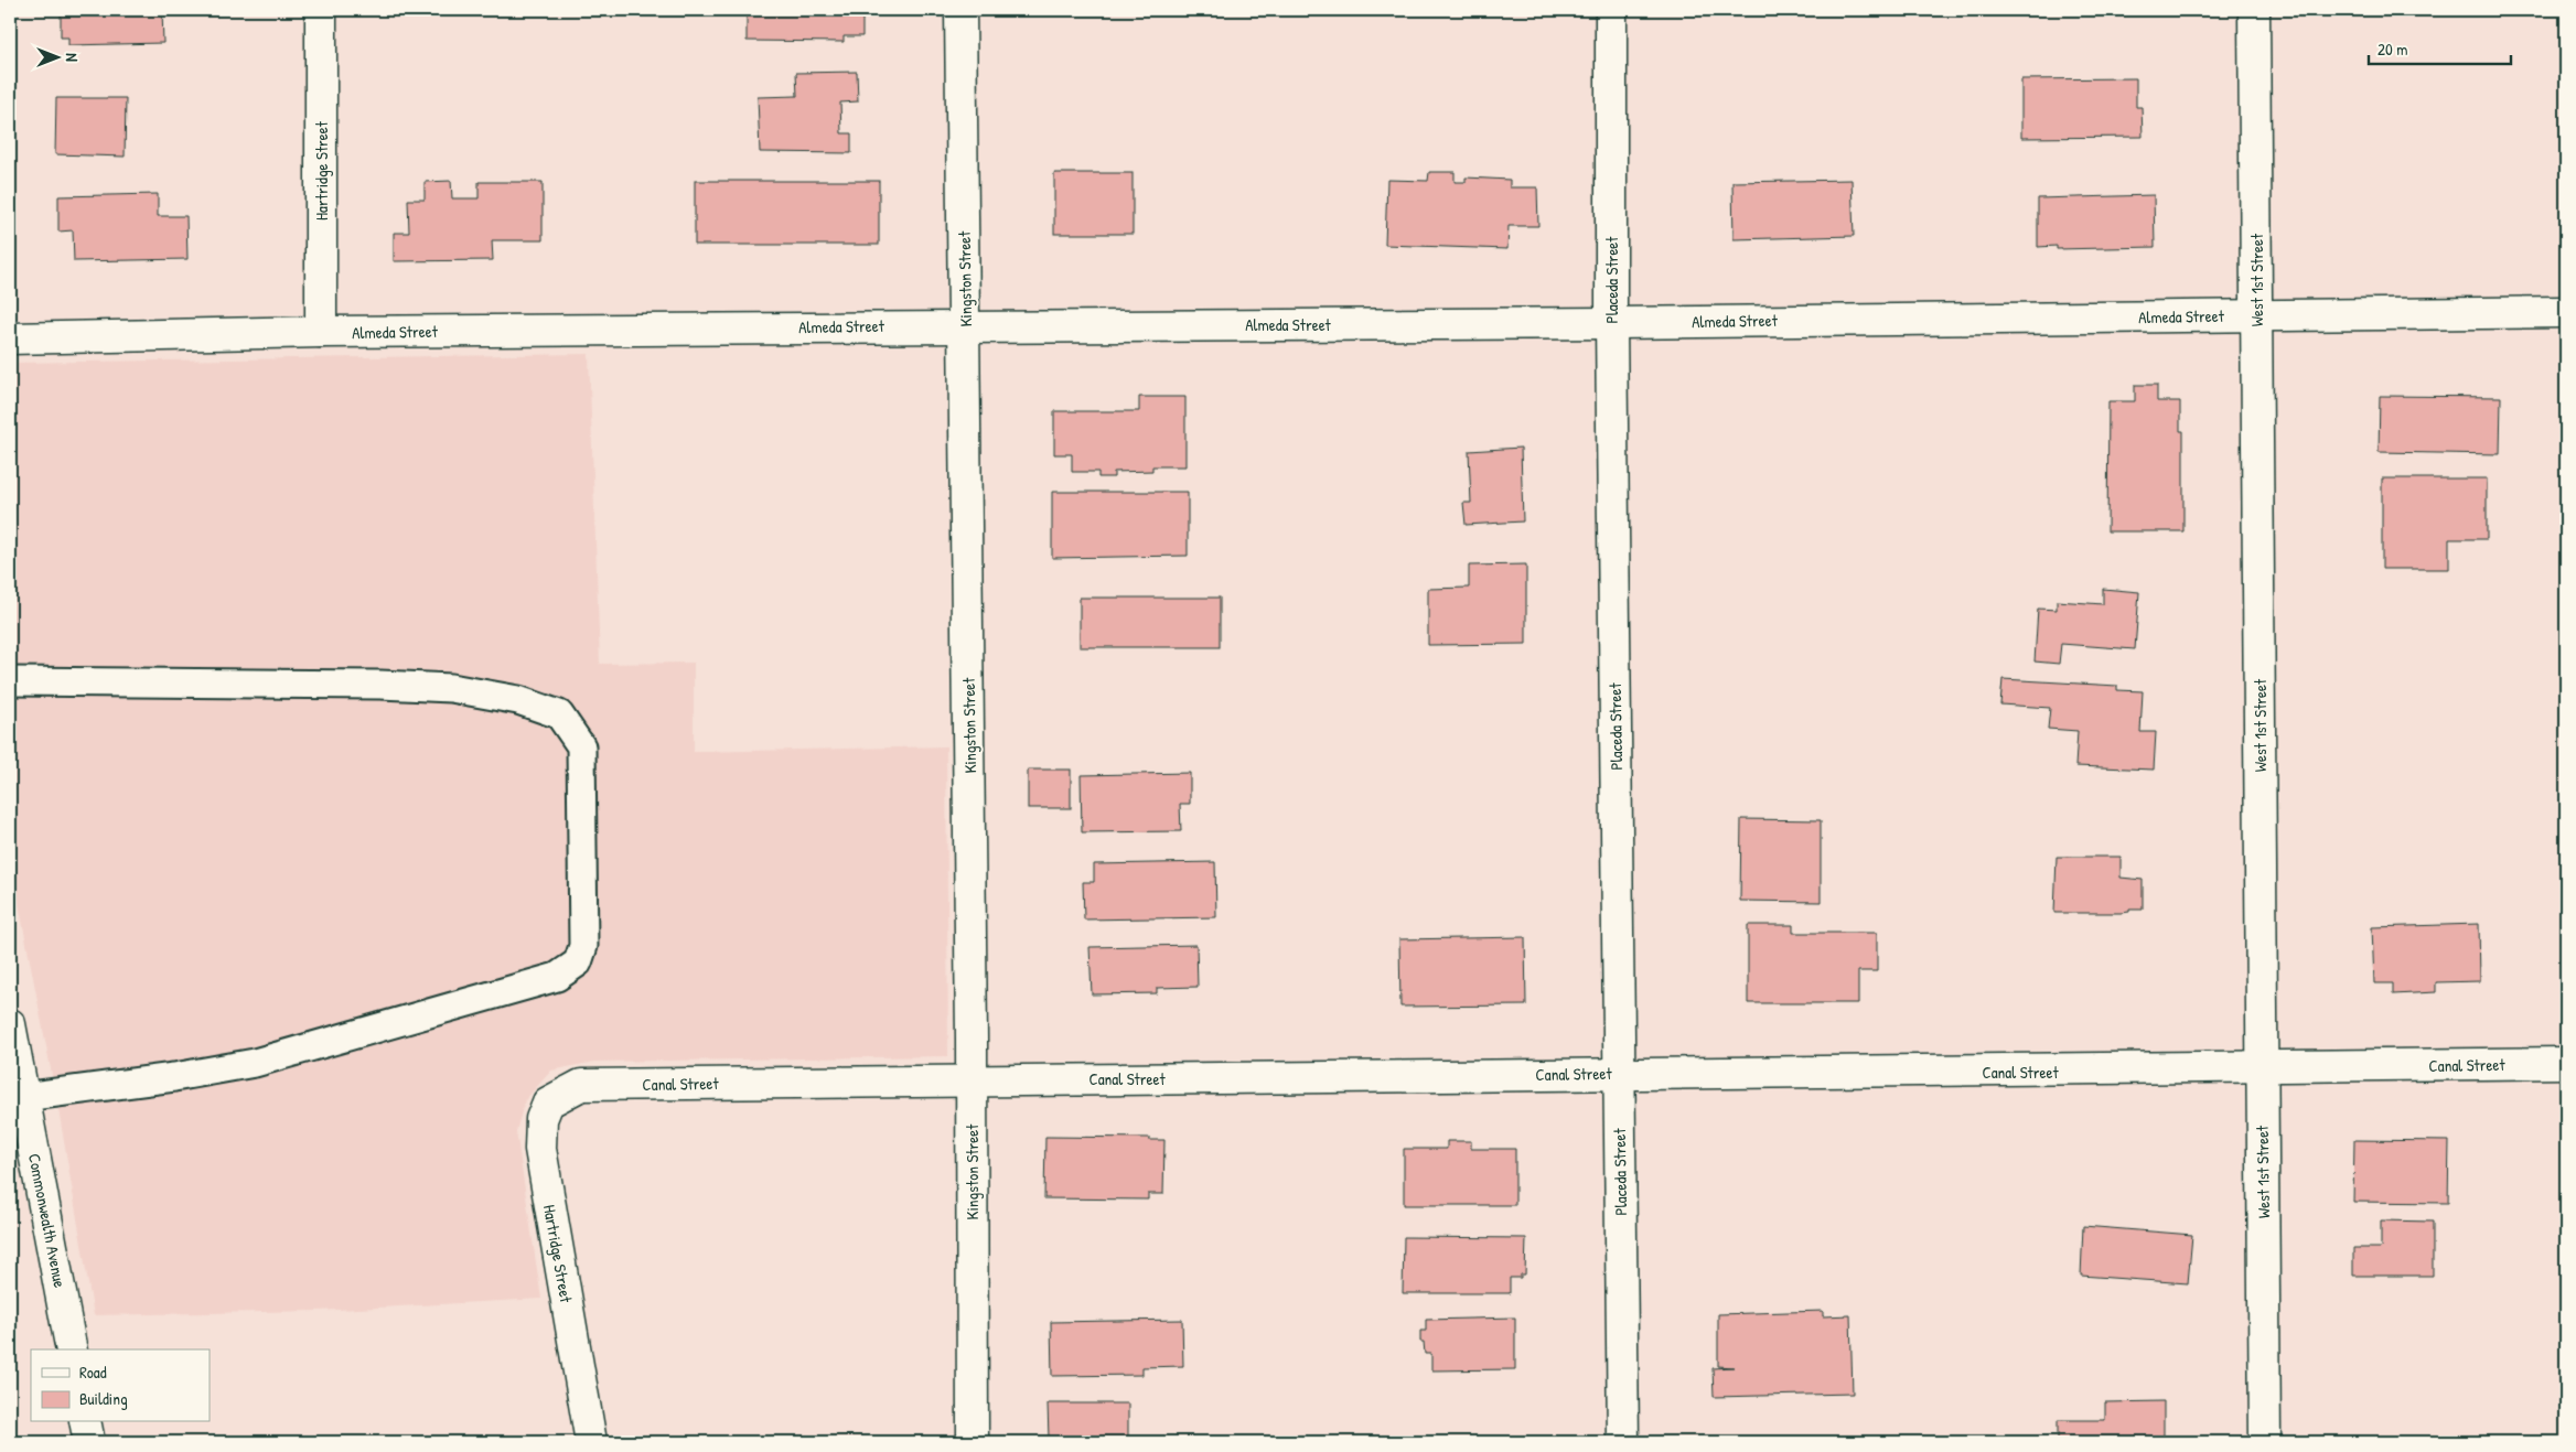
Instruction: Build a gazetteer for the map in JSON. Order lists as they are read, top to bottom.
{
  "streets": {
    "street": [
      "Hartridge Street",
      "Kingston Street",
      "Placeda Street",
      "West 1st Street",
      "Almeda Street",
      "Canal Street",
      "Commonwealth Avenue"
    ]
  },
  "crossings": [
    ["Hartridge Street", "Almeda Street"],
    ["Hartridge Street", "Canal Street"],
    ["Kingston Street", "Almeda Street"],
    ["Kingston Street", "Canal Street"],
    ["Placeda Street", "Almeda Street"],
    ["Placeda Street", "Canal Street"],
    ["West 1st Street", "Almeda Street"],
    ["West 1st Street", "Canal Street"]
  ],
  "legend": ["Road", "Building"],
  "scale_bar": "20 m",
  "north": "right"
}
